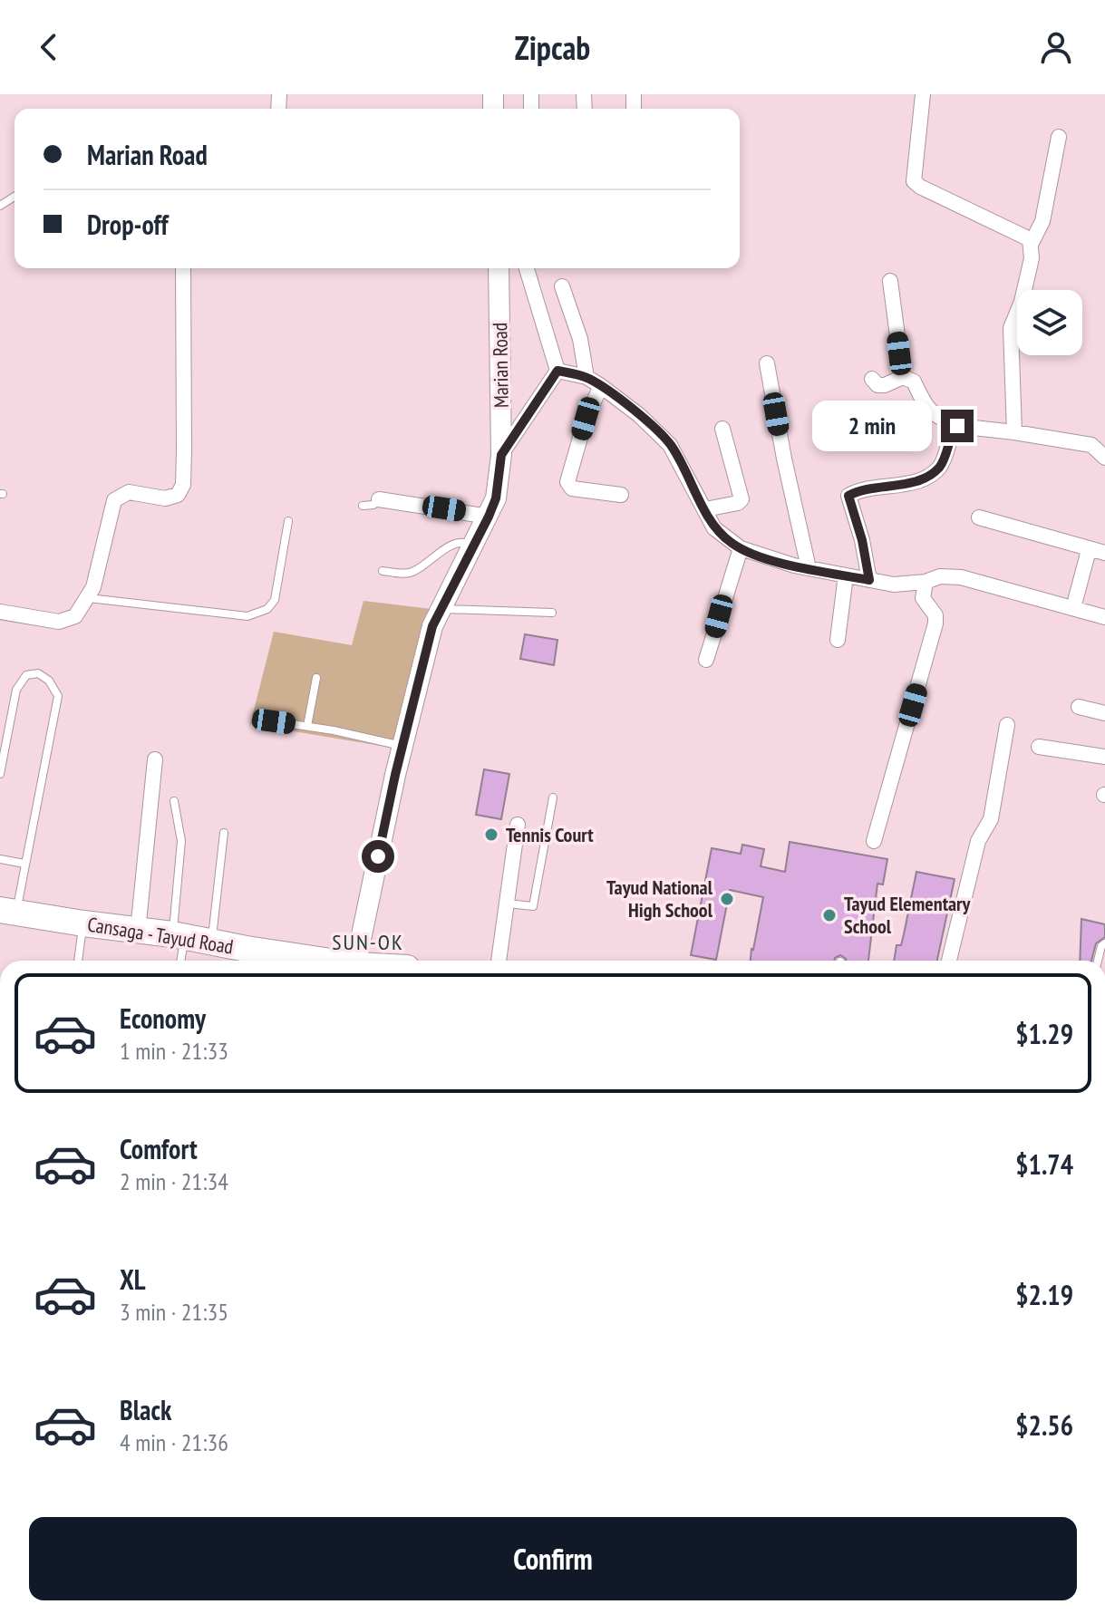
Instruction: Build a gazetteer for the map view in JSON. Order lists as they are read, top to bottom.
{
  "streets": {
    "highway": ["Cansaga - Tayud Road"],
    "street": ["Marian Road"]
  },
  "districts": ["SUN-OK"],
  "places": ["Tennis Court", "Tayud National High School", "Tayud Elementary School"],
  "page": {
    "header": "Zipcab",
    "banner": ["Marian Road", "Drop-off"],
    "bubble": "2 min",
    "list": [
      {
        "name": "Economy",
        "note": "1 min · 21:33",
        "value": "$1.29"
      },
      {
        "name": "Comfort",
        "note": "2 min · 21:34",
        "value": "$1.74"
      },
      {
        "name": "XL",
        "note": "3 min · 21:35",
        "value": "$2.19"
      },
      {
        "name": "Black",
        "note": "4 min · 21:36",
        "value": "$2.56"
      }
    ],
    "buttons": "Confirm"
  }
}
